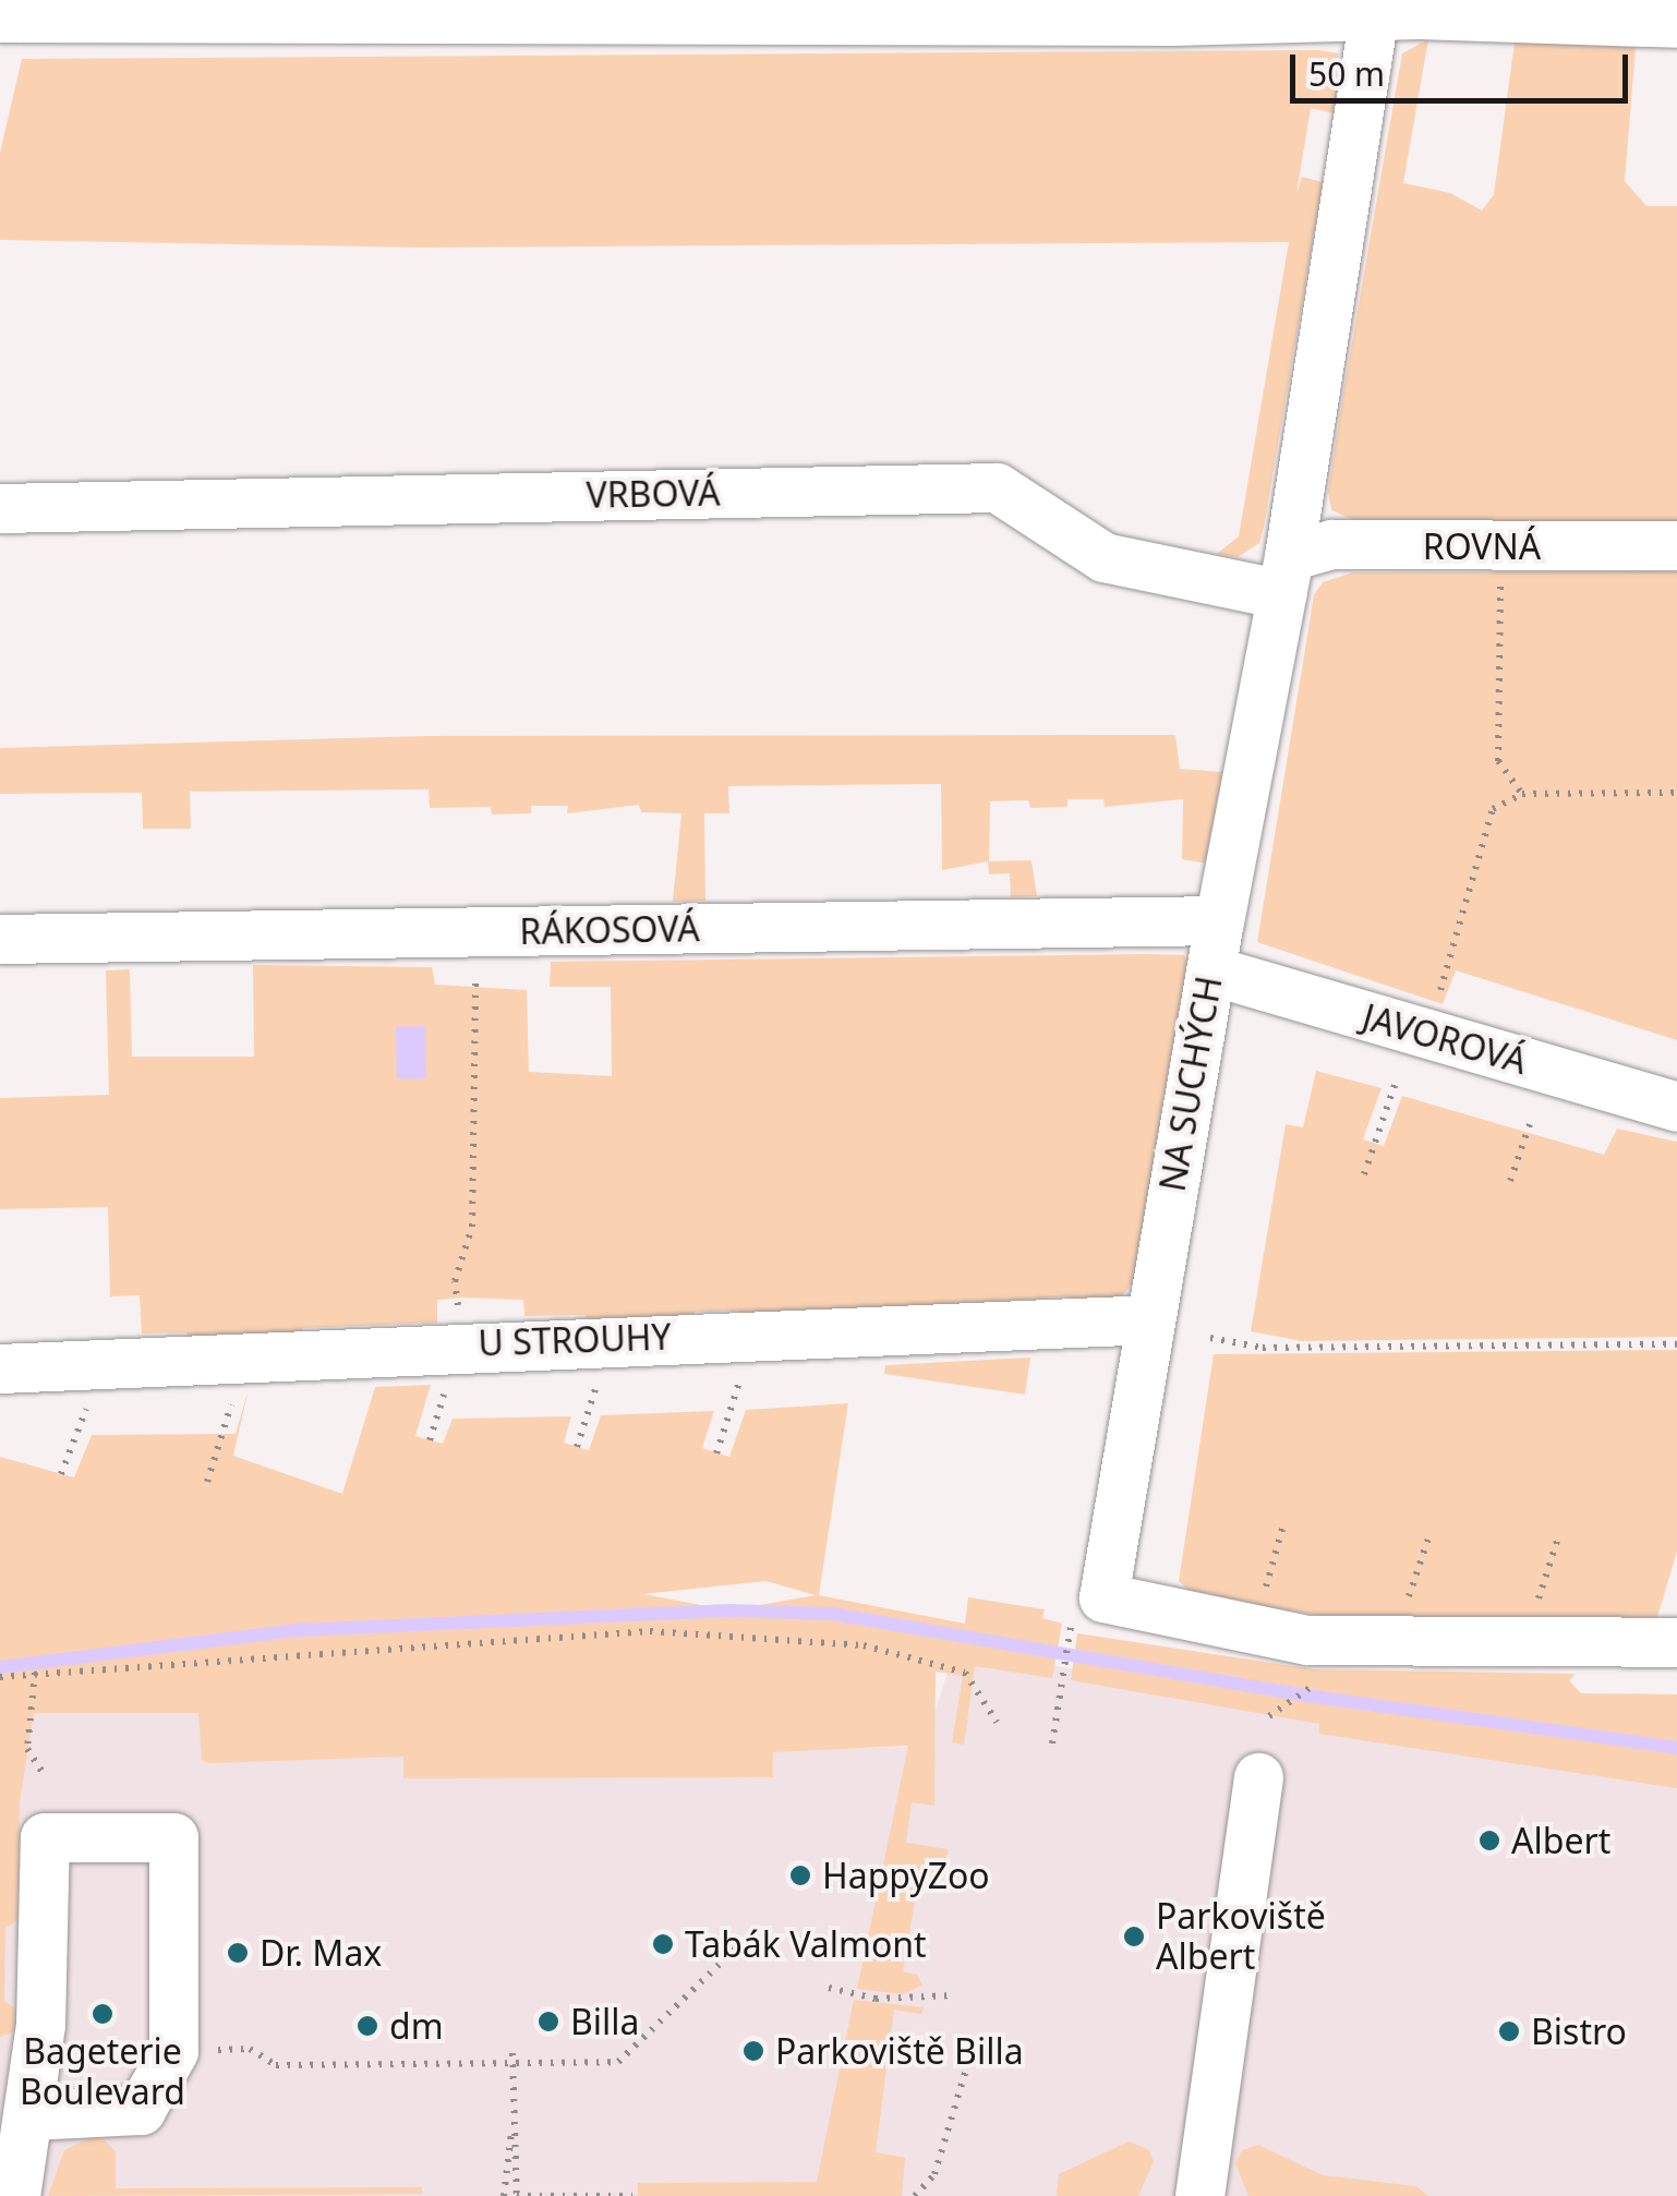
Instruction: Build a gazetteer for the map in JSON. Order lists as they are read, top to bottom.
{
  "streets": {
    "street": [
      "VRBOVÁ",
      "ROVNÁ",
      "RÁKOSOVÁ",
      "JAVOROVÁ",
      "NA SUCHÝCH",
      "U STROUHY"
    ]
  },
  "crossings": [
    ["VRBOVÁ", "ROVNÁ"],
    ["VRBOVÁ", "NA SUCHÝCH"],
    ["ROVNÁ", "NA SUCHÝCH"],
    ["RÁKOSOVÁ", "NA SUCHÝCH"],
    ["JAVOROVÁ", "NA SUCHÝCH"],
    ["NA SUCHÝCH", "U STROUHY"]
  ],
  "places": [
    "Albert",
    "HappyZoo",
    "Parkoviště Albert",
    "Tabák Valmont",
    "Dr. Max",
    "Bageterie Boulevard",
    "Billa",
    "dm",
    "Bistro",
    "Parkoviště Billa"
  ],
  "scale_bar": "50 m"
}
